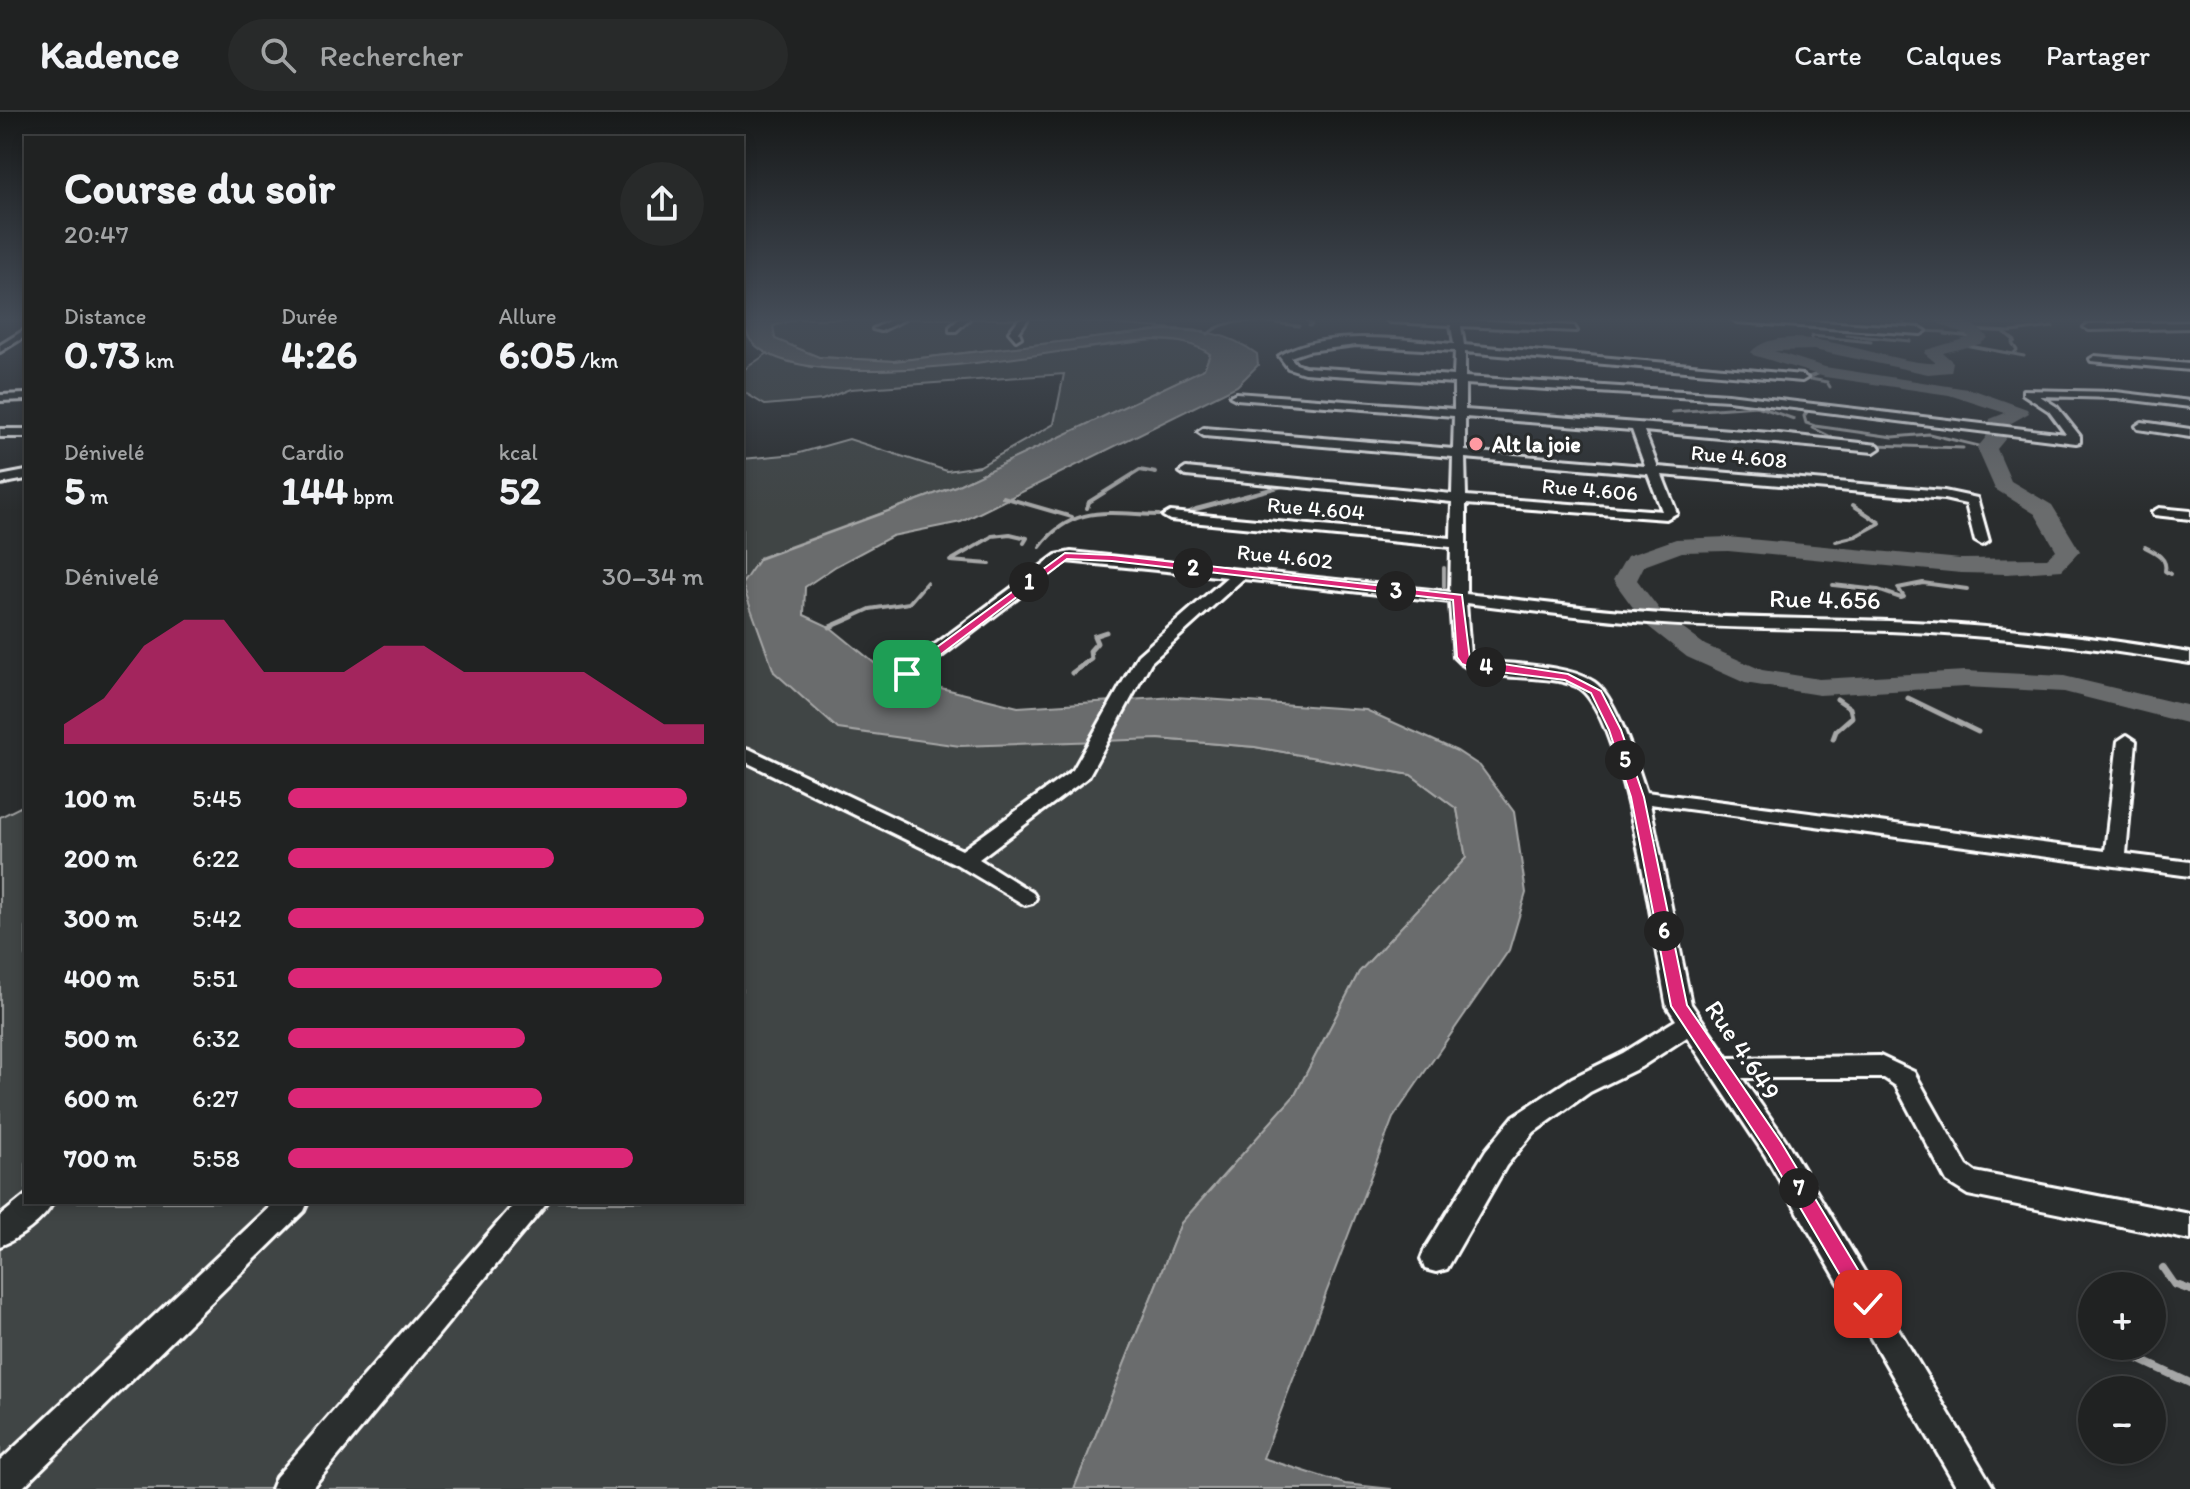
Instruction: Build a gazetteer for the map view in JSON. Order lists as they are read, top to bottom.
{
  "streets": {
    "street": [
      "Rue 4.608",
      "Rue 4.606",
      "Rue 4.604",
      "Rue 4.602",
      "Rue 4.656",
      "Rue 4.649"
    ]
  },
  "crossings": [
    ["Rue 4.608", "Rue 4.606"],
    ["Rue 4.608", "Rue 4.649"],
    ["Rue 4.606", "Rue 4.649"],
    ["Rue 4.604", "Rue 4.649"],
    ["Rue 4.602", "Rue 4.656"],
    ["Rue 4.602", "Rue 4.649"],
    ["Rue 4.656", "Rue 4.649"]
  ],
  "places": ["Alt la joie"],
  "page": {
    "header": "Kadence",
    "search": "Rechercher",
    "nav": ["Carte", "Calques", "Partager"],
    "heading": ["Course du soir", "20:47"],
    "stats": [
      ["Distance", "0.73 km"],
      ["Durée", "4:26"],
      ["Allure", "6:05 /km"],
      ["Dénivelé", "5 m"],
      ["Cardio", "144 bpm"],
      ["kcal", "52"]
    ],
    "chart": ["Dénivelé", "30–34 m"],
    "pins": [
      "2",
      "1",
      "3",
      "4",
      "5",
      "6",
      "7"
    ],
    "list": [
      {
        "name": "100 m",
        "note": "5:45"
      },
      {
        "name": "200 m",
        "note": "6:22"
      },
      {
        "name": "300 m",
        "note": "5:42"
      },
      {
        "name": "400 m",
        "note": "5:51"
      },
      {
        "name": "500 m",
        "note": "6:32"
      },
      {
        "name": "600 m",
        "note": "6:27"
      },
      {
        "name": "700 m",
        "note": "5:58"
      }
    ],
    "map_buttons": ["+", "−"]
  }
}
